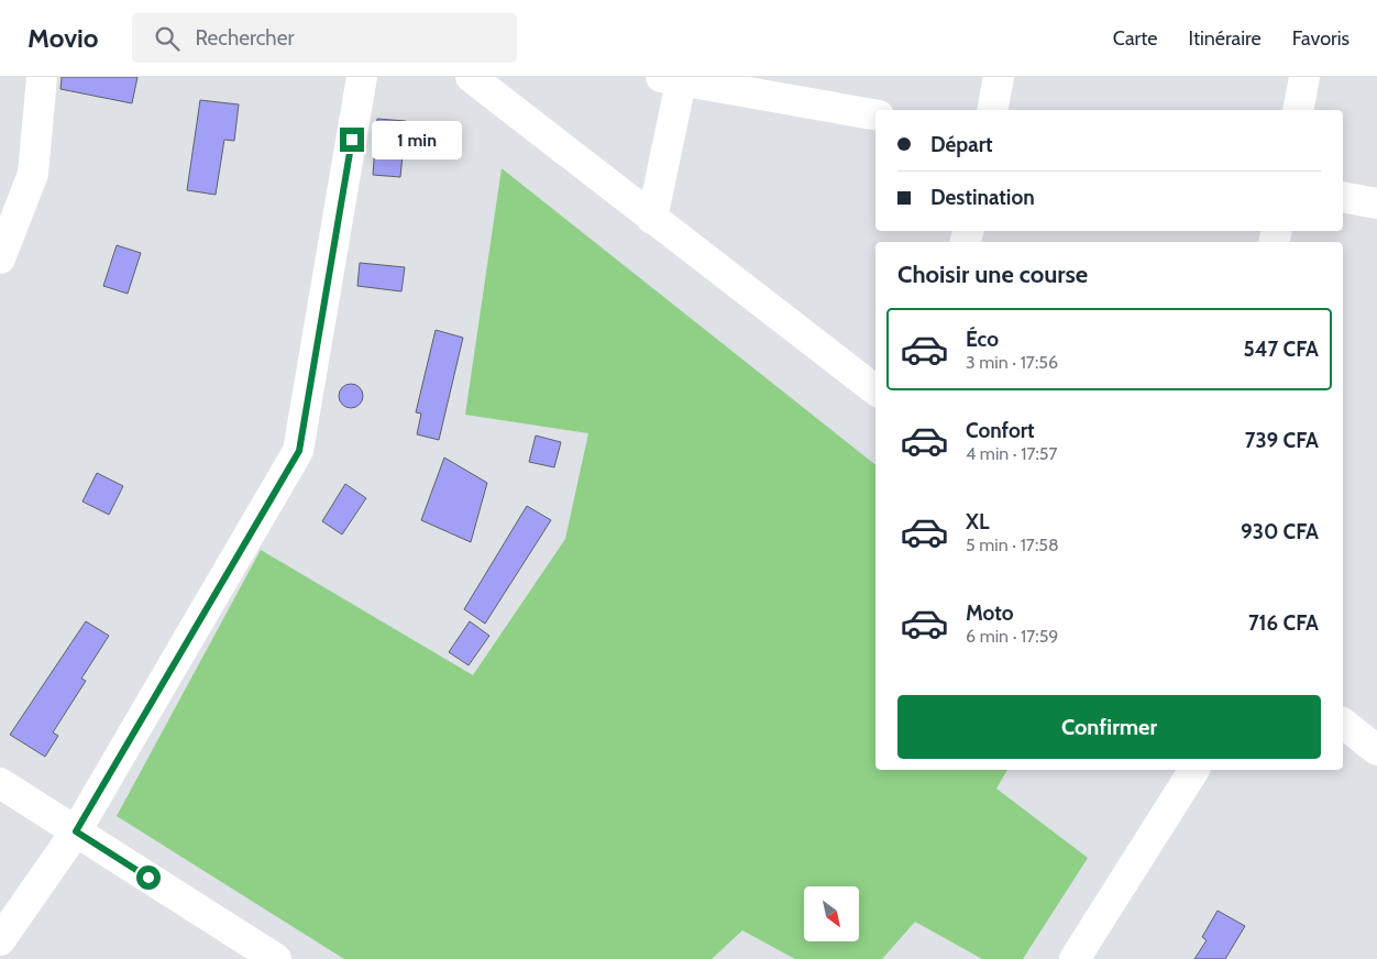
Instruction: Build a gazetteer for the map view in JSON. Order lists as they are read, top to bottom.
{
  "north": "bottom right",
  "page": {
    "header": "Movio",
    "search": "Rechercher",
    "nav": ["Carte", "Itinéraire", "Favoris"],
    "banner": ["Départ", "Destination"],
    "bubble": "1 min",
    "heading": "Choisir une course",
    "list": [
      {
        "name": "Éco",
        "note": "3 min · 17:56",
        "value": "547 CFA"
      },
      {
        "name": "Confort",
        "note": "4 min · 17:57",
        "value": "739 CFA"
      },
      {
        "name": "XL",
        "note": "5 min · 17:58",
        "value": "930 CFA"
      },
      {
        "name": "Moto",
        "note": "6 min · 17:59",
        "value": "716 CFA"
      }
    ],
    "buttons": "Confirmer"
  }
}
